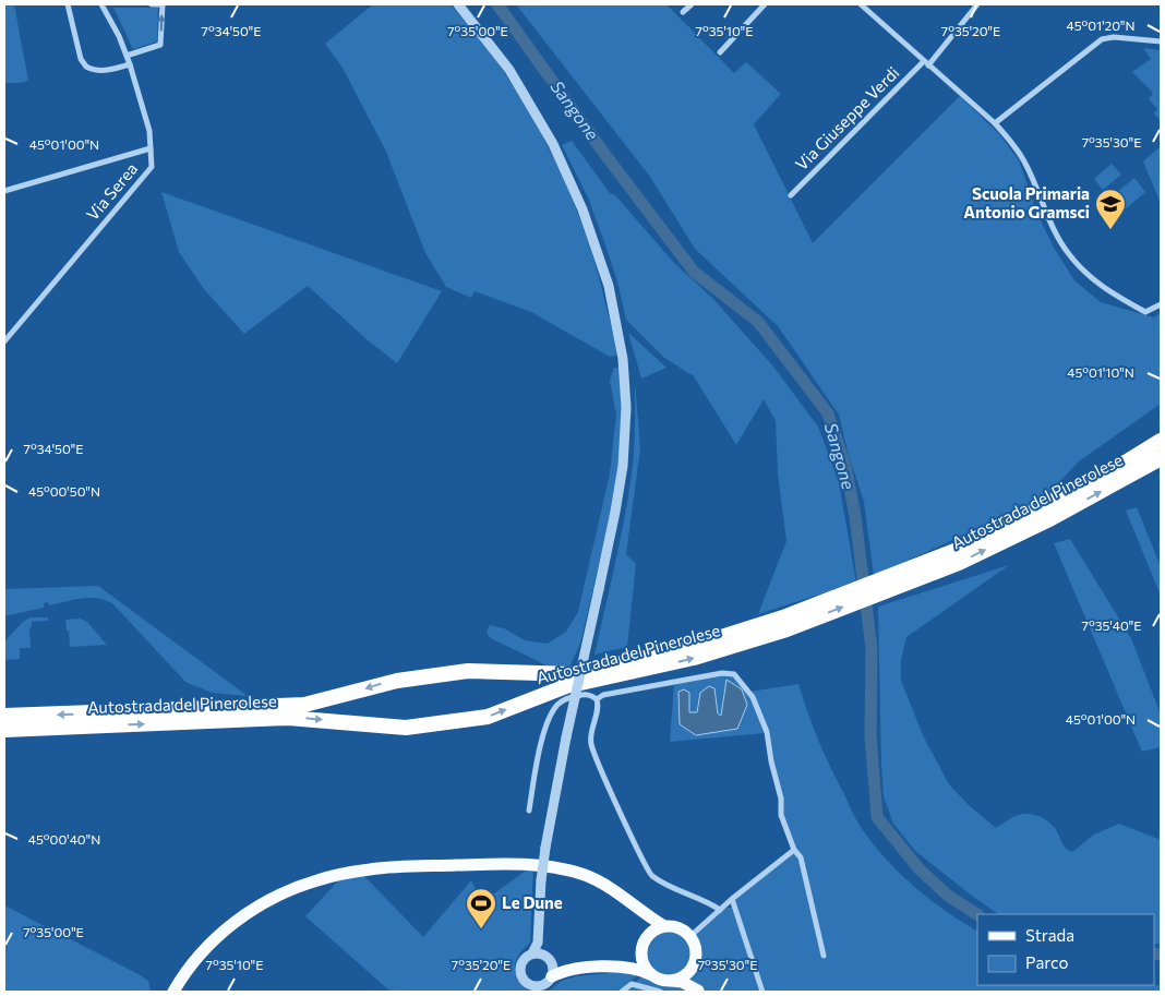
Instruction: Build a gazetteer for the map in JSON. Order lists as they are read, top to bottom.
{
  "streets": {
    "highway": ["Autostrada del Pinerolese"],
    "street": ["Via Giuseppe Verdi", "Via Serea"]
  },
  "water": ["Sangone"],
  "places": {
    "school or university": ["Scuola Primaria Antonio Gramsci"],
    "sports": ["Le Dune"]
  },
  "legend": ["Strada", "Parco"],
  "coordinates": [
    "45°01'20\"N",
    "7°34'50\"E",
    "7°35'00\"E",
    "7°35'10\"E",
    "7°35'20\"E",
    "7°35'30\"E",
    "45°01'00\"N",
    "45°01'10\"N",
    "45°00'50\"N",
    "7°35'40\"E",
    "45°00'40\"N"
  ]
}
